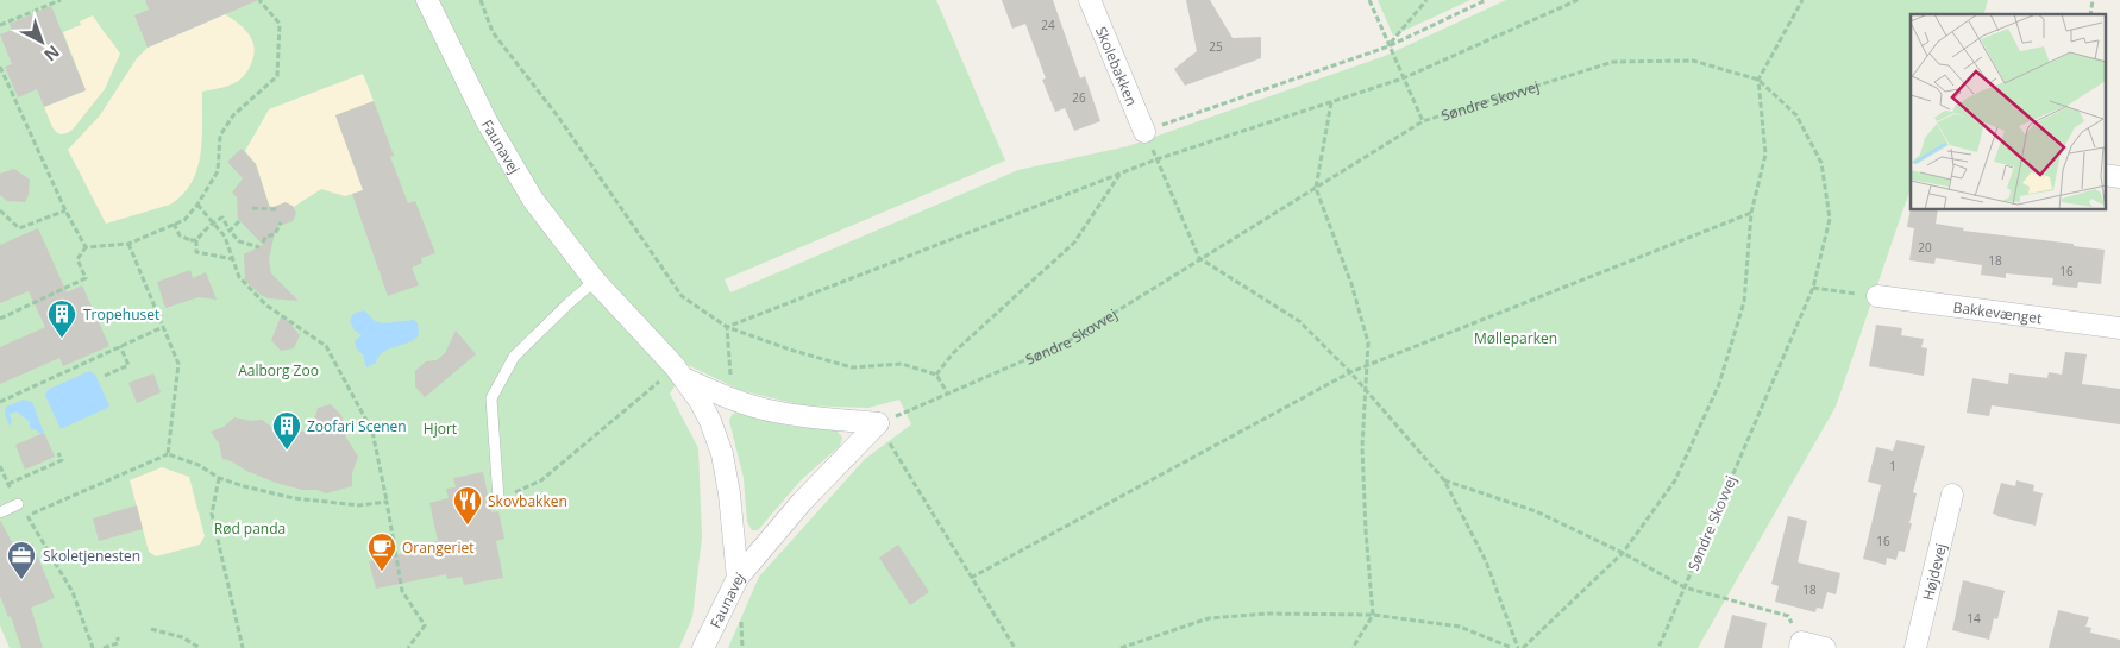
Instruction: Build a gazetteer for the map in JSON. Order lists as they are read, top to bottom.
{
  "streets": {
    "street": [
      "Skolebakken",
      "Faunavej",
      "Bakkevænget",
      "Højdevej"
    ],
    "path": ["Søndre Skovvej"]
  },
  "crossings": [
    ["Søndre Skovvej", "Faunavej"]
  ],
  "parks": [
    "Mølleparken",
    "Aalborg Zoo",
    "Hjort",
    "Rød panda"
  ],
  "places": {
    "building": ["Tropehuset", "Zoofari Scenen"],
    "restaurant": ["Skovbakken"],
    "cafe": ["Orangeriet"],
    "office": ["Skoletjenesten"]
  },
  "house_numbers": [
    "24",
    "25",
    "26",
    "20",
    "18",
    "16",
    "1",
    "16",
    "18",
    "14"
  ],
  "north": "bottom right"
}
